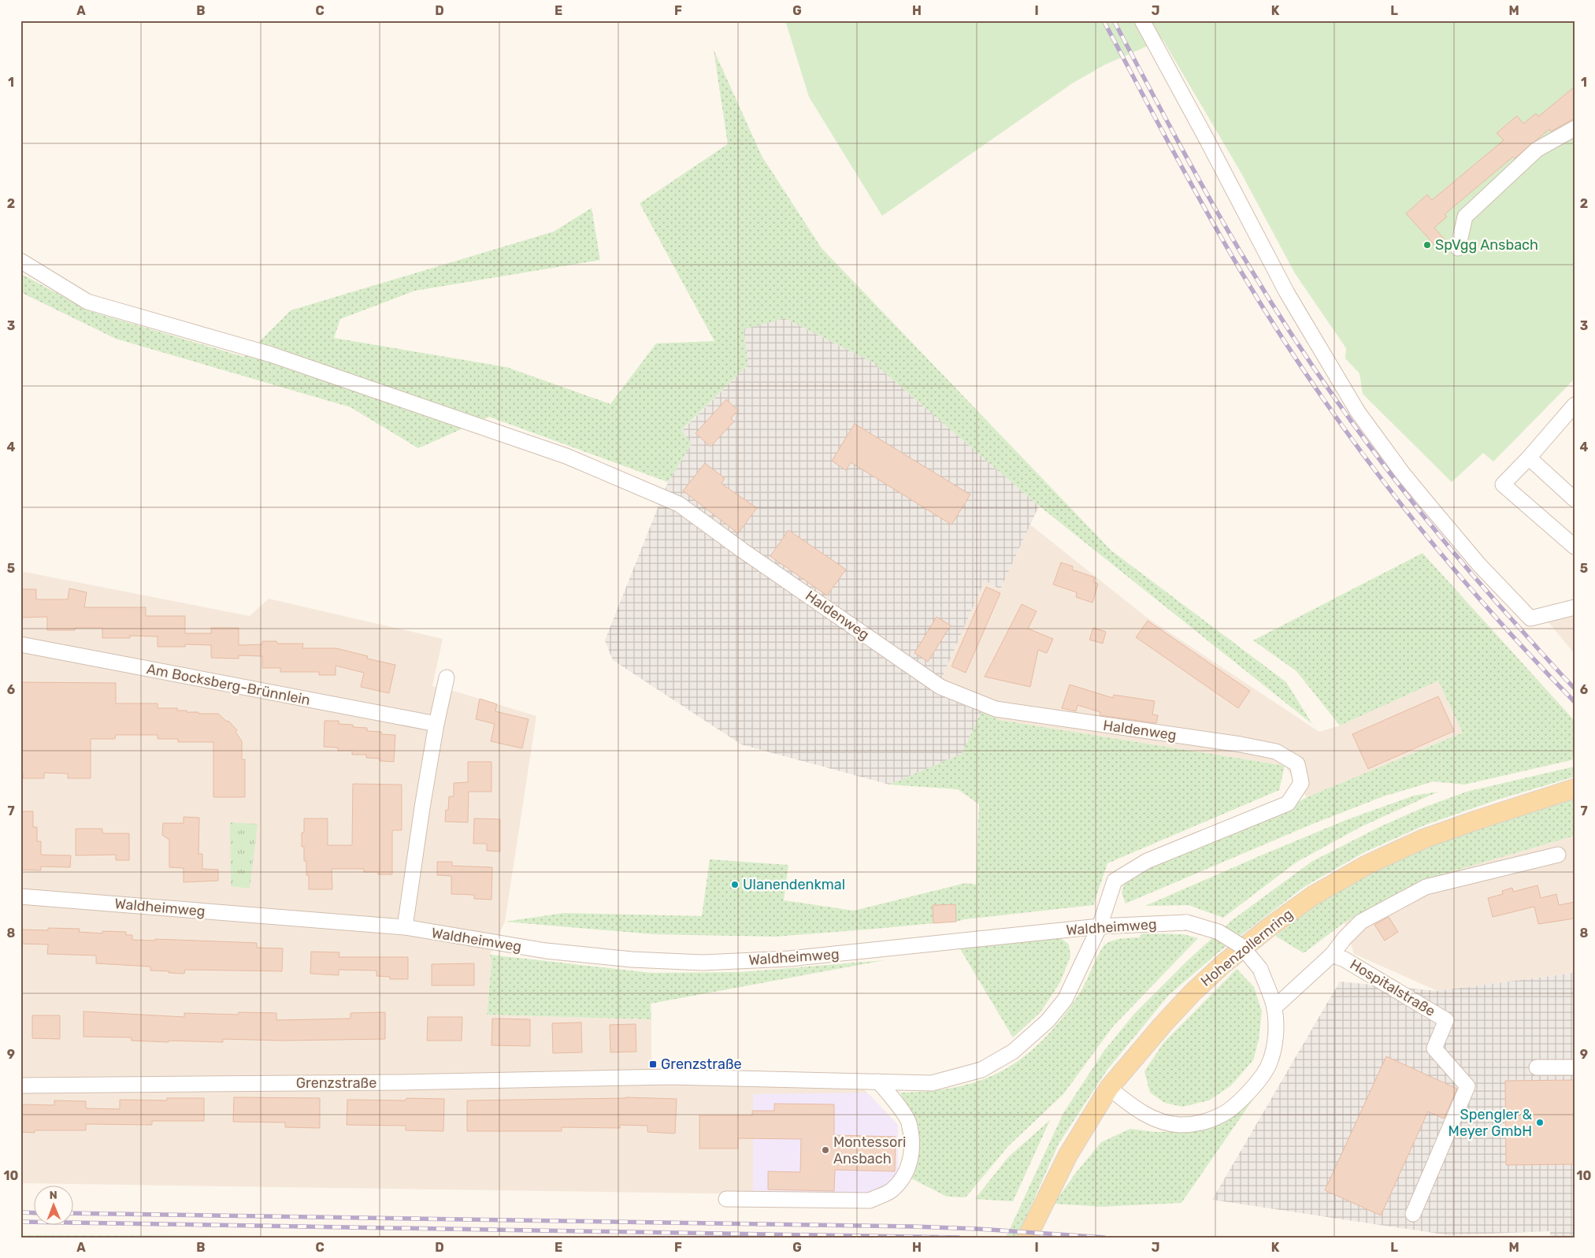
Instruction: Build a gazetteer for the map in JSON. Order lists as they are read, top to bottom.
{
  "streets": {
    "main road": ["Hohenzollernring"],
    "street": [
      "Haldenweg",
      "Am Bocksberg-Brünnlein",
      "Waldheimweg",
      "Hospitalstraße",
      "Grenzstraße"
    ]
  },
  "crossings": [
    ["Haldenweg", "Waldheimweg"],
    ["Haldenweg", "Grenzstraße"],
    ["Waldheimweg", "Hohenzollernring"],
    ["Waldheimweg", "Hospitalstraße"]
  ],
  "places": {
    "other": [
      "SpVgg Ansbach",
      "Ulanendenkmal",
      "Spengler & Meyer GmbH",
      "Montessori Ansbach"
    ],
    "transit": ["Grenzstraße"]
  },
  "north": "top",
  "grid": {
    "columns": [
      "A",
      "B",
      "C",
      "D",
      "E",
      "F",
      "G",
      "H",
      "I",
      "J",
      "K",
      "L",
      "M"
    ],
    "rows": [
      "1",
      "2",
      "3",
      "4",
      "5",
      "6",
      "7",
      "8",
      "9",
      "10"
    ]
  }
}
